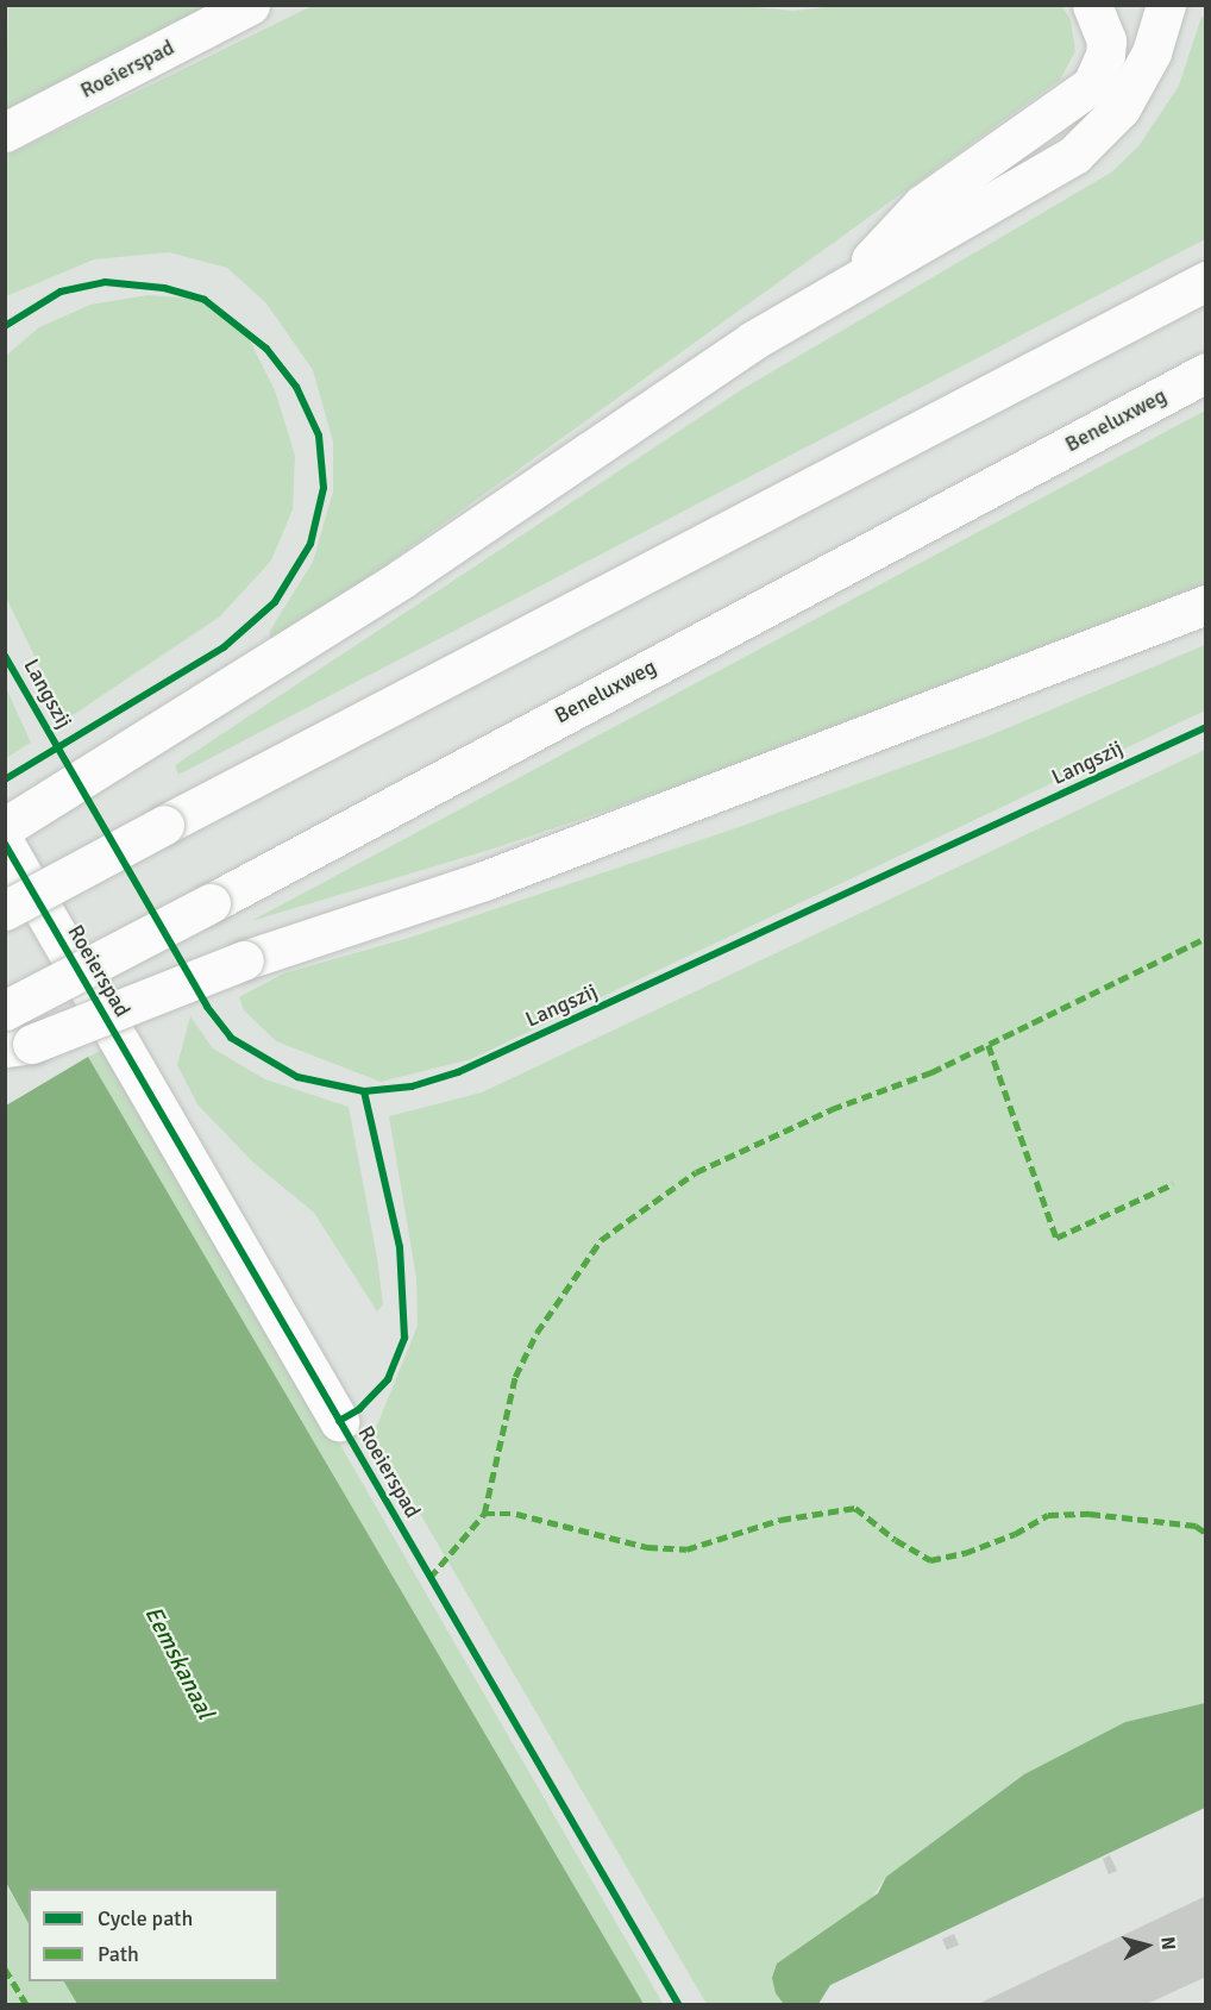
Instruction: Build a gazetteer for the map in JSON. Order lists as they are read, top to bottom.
{
  "streets": {
    "main road": ["Roeierspad", "Beneluxweg"],
    "cycle path": ["Langszij"]
  },
  "water": ["Eemskanaal"],
  "legend": ["Cycle path", "Path"],
  "north": "right"
}
